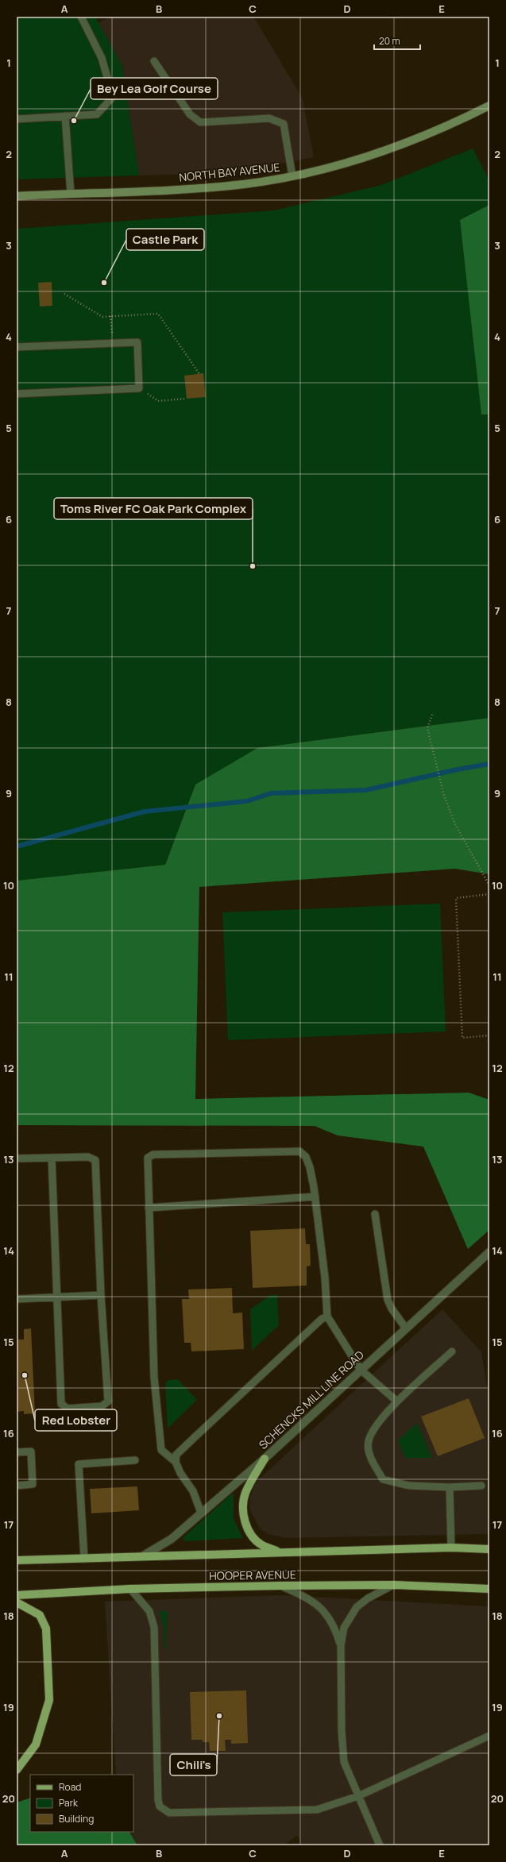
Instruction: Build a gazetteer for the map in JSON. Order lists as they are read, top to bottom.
{
  "streets": {
    "main road": ["HOOPER AVENUE"],
    "street": ["NORTH BAY AVENUE", "SCHENCKS MILL LINE ROAD"]
  },
  "crossings": [
    ["SCHENCKS MILL LINE ROAD", "HOOPER AVENUE"]
  ],
  "places": [
    "Bey Lea Golf Course",
    "Castle Park",
    "Toms River FC Oak Park Complex",
    "Red Lobster",
    "Chili's"
  ],
  "legend": ["Road", "Park", "Building"],
  "scale_bar": "20 m",
  "grid": {
    "columns": [
      "A",
      "B",
      "C",
      "D",
      "E"
    ],
    "rows": [
      "1",
      "2",
      "3",
      "4",
      "5",
      "6",
      "7",
      "8",
      "9",
      "10",
      "11",
      "12",
      "13",
      "14",
      "15",
      "16",
      "17",
      "18",
      "19",
      "20"
    ]
  }
}
